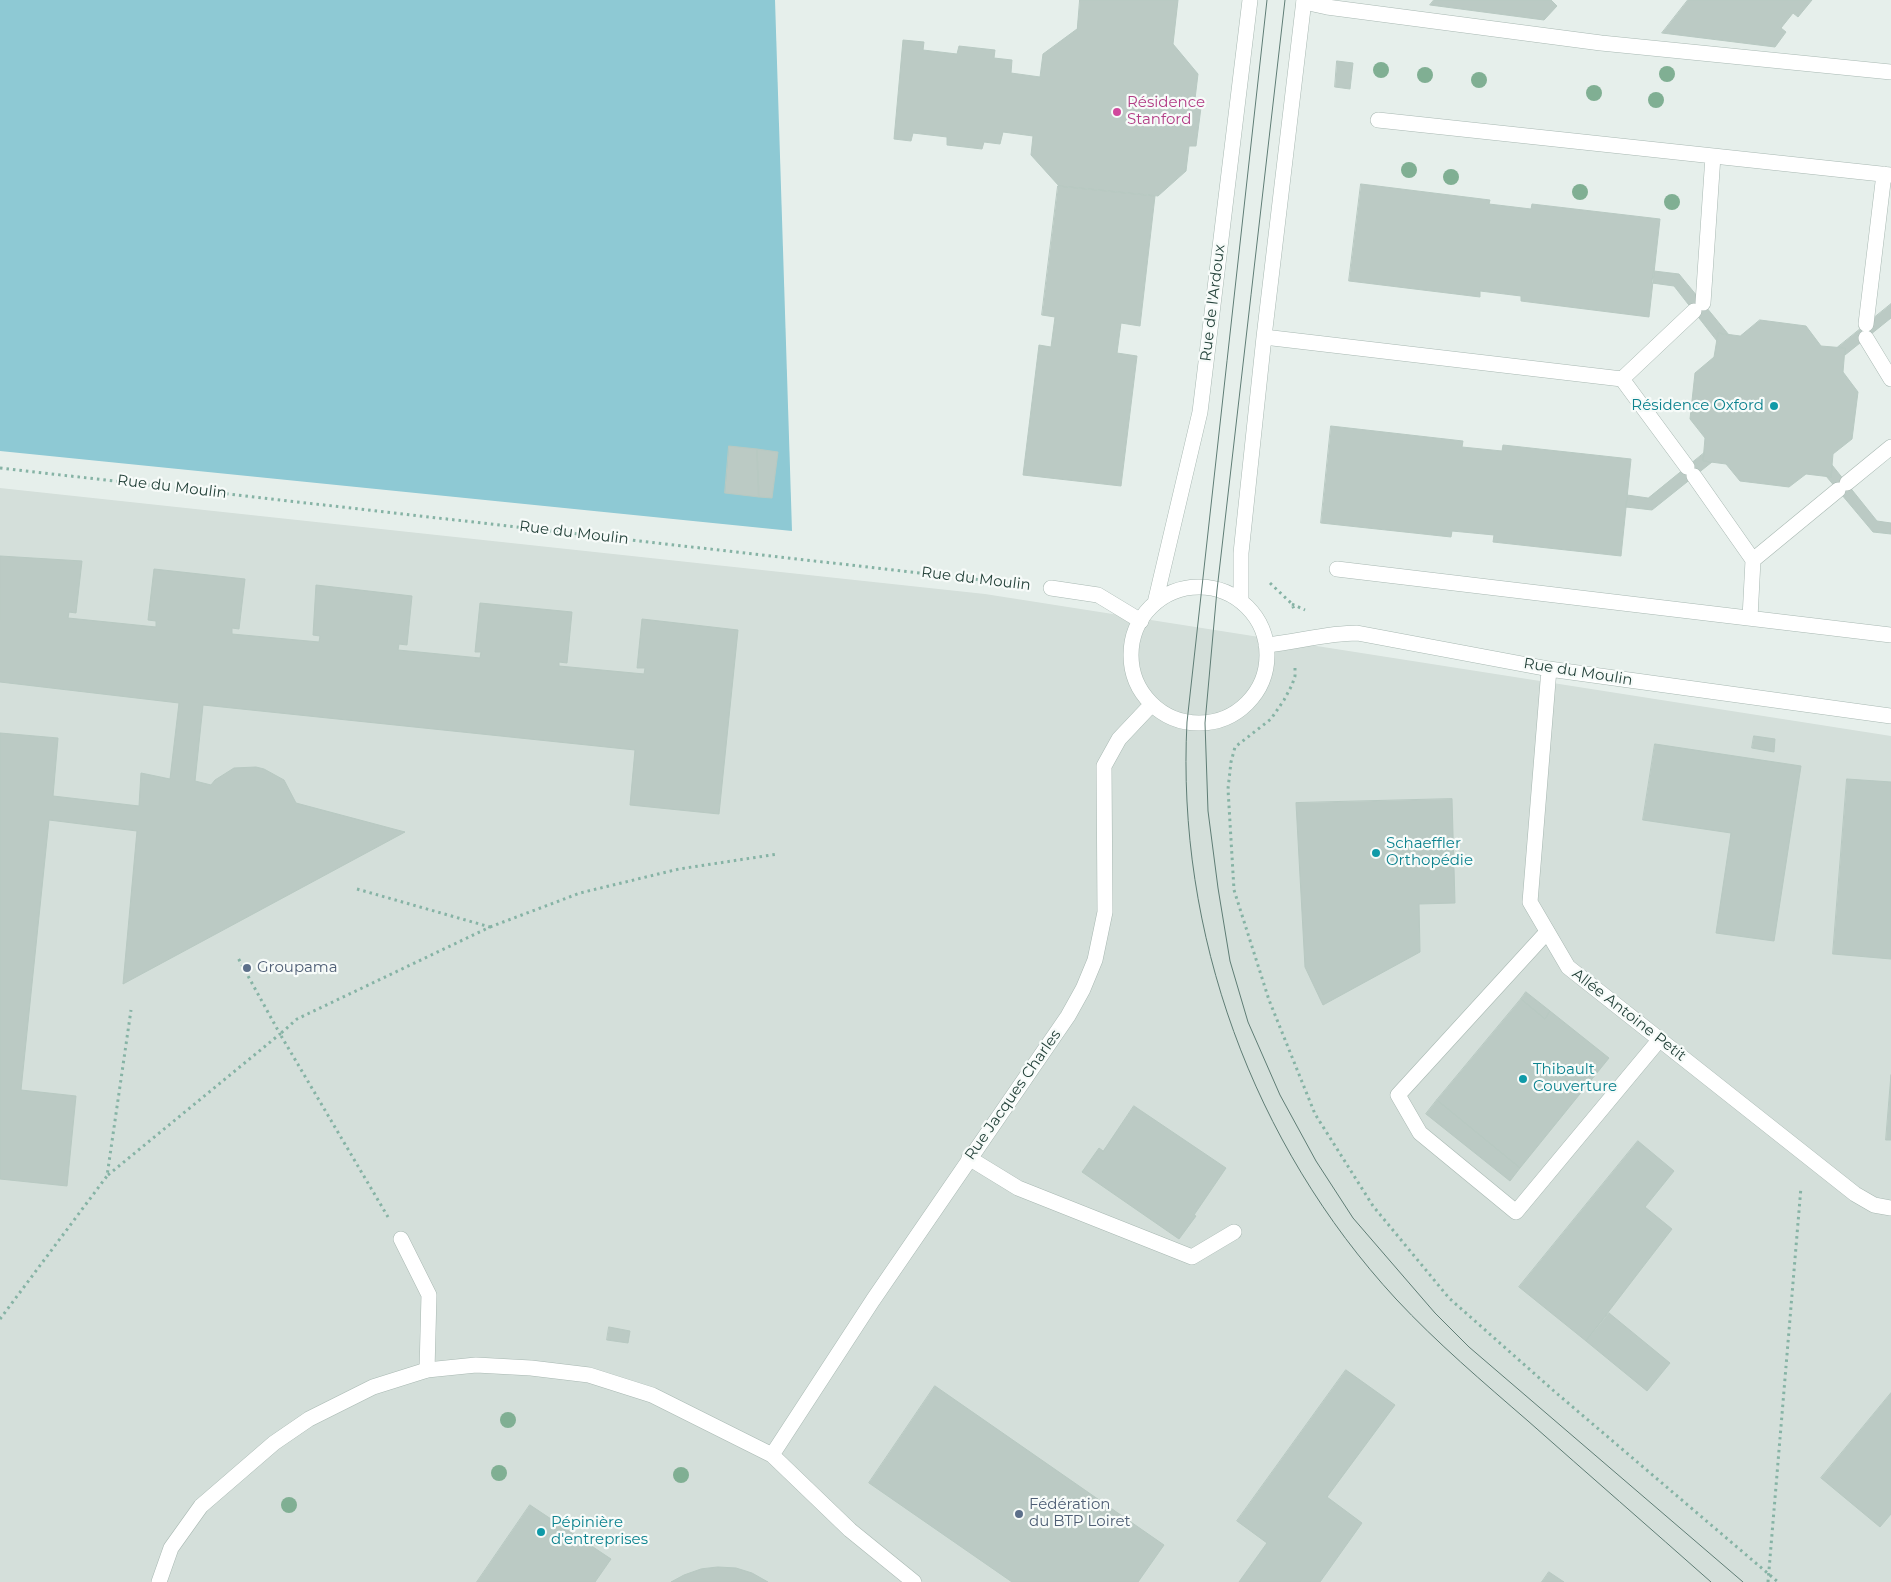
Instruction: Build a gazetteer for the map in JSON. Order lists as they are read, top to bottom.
{
  "streets": {
    "street": [
      "Rue de l'Ardoux",
      "Rue du Moulin",
      "Allée Antoine Petit",
      "Rue Jacques Charles"
    ]
  },
  "crossings": [
    ["Rue de l'Ardoux", "Rue du Moulin"],
    ["Rue de l'Ardoux", "Rue Jacques Charles"],
    ["Rue du Moulin", "Allée Antoine Petit"],
    ["Rue du Moulin", "Rue Jacques Charles"]
  ],
  "places": [
    "Résidence Stanford",
    "Résidence Oxford",
    "Schaeffler Orthopédie",
    "Groupama",
    "Thibault Couverture",
    "Fédération du BTP Loiret",
    "Pépinière d'entreprises"
  ]
}
